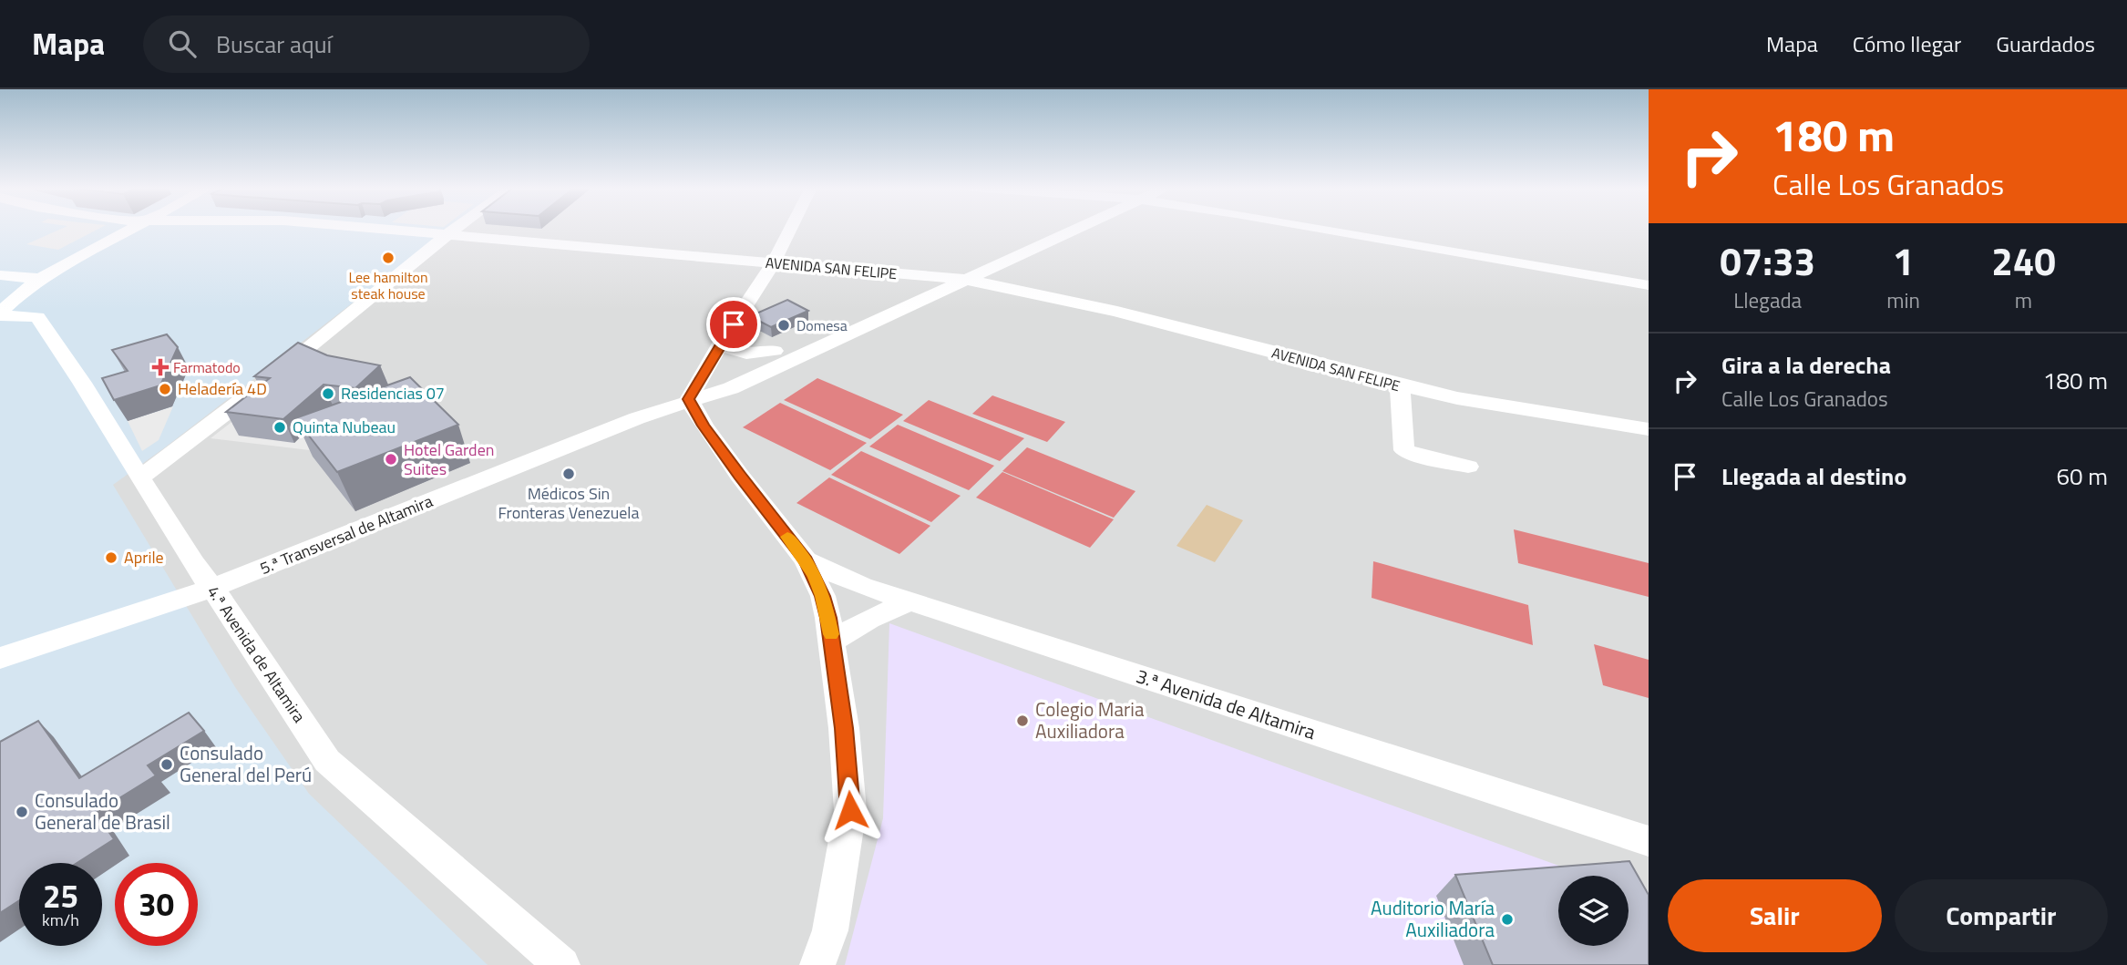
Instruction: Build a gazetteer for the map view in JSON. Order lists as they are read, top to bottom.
{
  "streets": {
    "street": [
      "AVENIDA SAN FELIPE",
      "5.ª Transversal de Altamira",
      "4.ª Avenida de Altamira",
      "3.ª Avenida de Altamira"
    ]
  },
  "crossings": [
    ["AVENIDA SAN FELIPE", "5.ª Transversal de Altamira"],
    ["5.ª Transversal de Altamira", "4.ª Avenida de Altamira"]
  ],
  "places": {
    "other": [
      "Lee hamilton steak house",
      "Domesa",
      "Heladería 4D",
      "Residencias 07",
      "Quinta Nubeau",
      "Hotel Garden Suites",
      "Médicos Sin Fronteras Venezuela",
      "Aprile",
      "Colegio Maria Auxiliadora",
      "Consulado General del Perú",
      "Consulado General de Brasil",
      "Auditorio María Auxiliadora"
    ],
    "health": ["Farmatodo"]
  },
  "page": {
    "header": "Mapa",
    "search": "Buscar aquí",
    "nav": ["Mapa", "Cómo llegar", "Guardados"],
    "turn": ["180 m", "Calle Los Granados"],
    "eta": [
      "07:33",
      "Llegada",
      "1",
      "min",
      "240",
      "m"
    ],
    "list": [
      {
        "name": "Gira a la derecha",
        "note": "Calle Los Granados",
        "value": "180 m"
      },
      {
        "name": "Llegada al destino",
        "value": "60 m"
      }
    ],
    "speed": "25 km/h",
    "limit": "30",
    "buttons": ["Salir", "Compartir"]
  }
}
